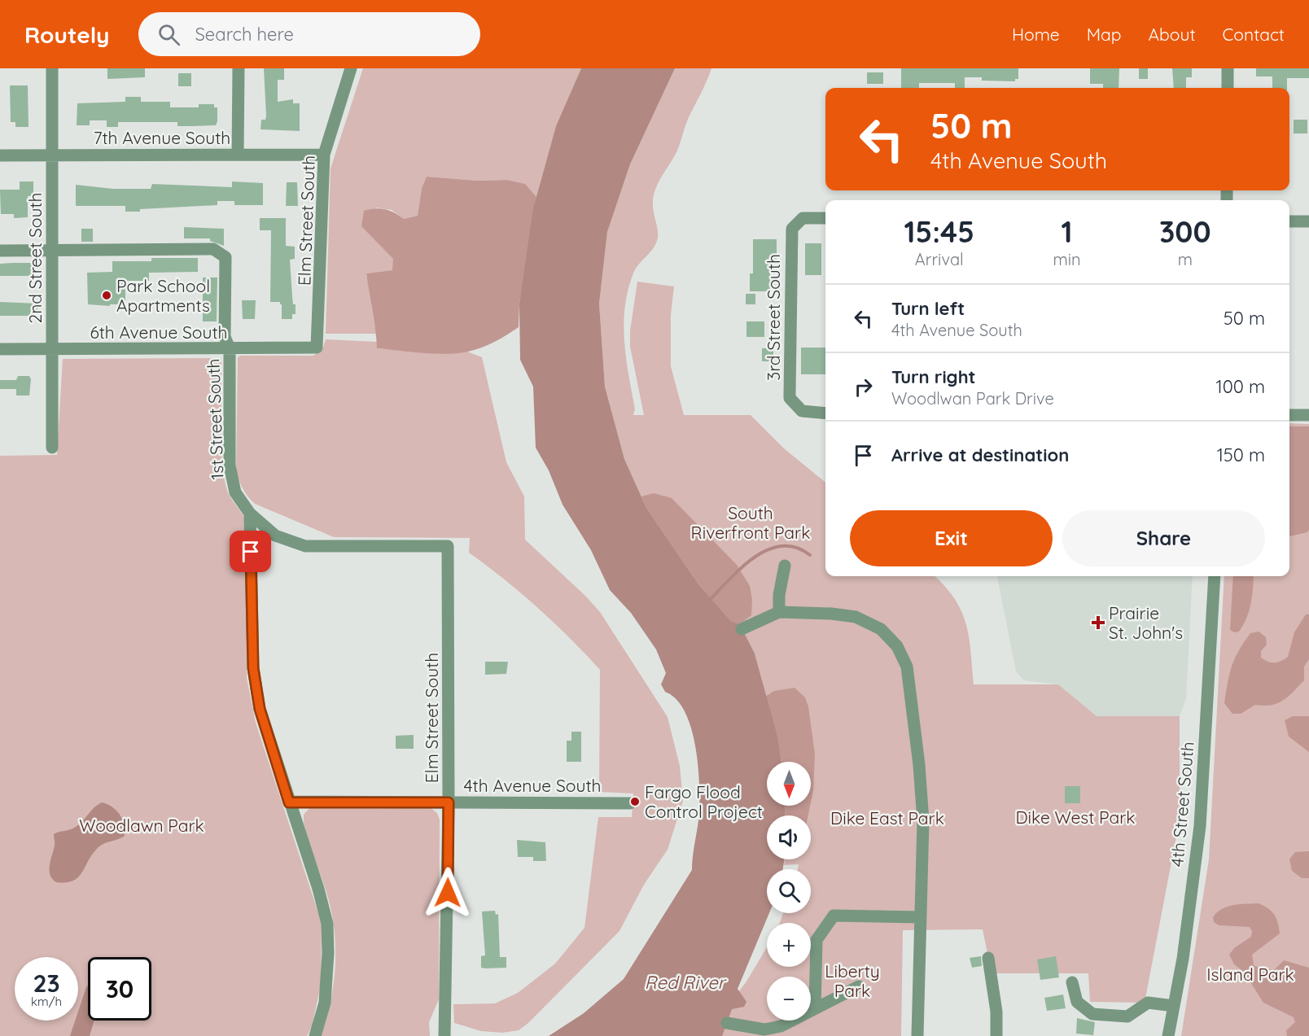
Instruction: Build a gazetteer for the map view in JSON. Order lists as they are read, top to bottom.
{
  "streets": {
    "street": [
      "7th Avenue South",
      "Elm Street South",
      "2nd Street South",
      "3rd Street South",
      "6th Avenue South",
      "1st Street South",
      "4th Avenue South",
      "4th Street South"
    ]
  },
  "crossings": [
    ["7th Avenue South", "Elm Street South"],
    ["7th Avenue South", "2nd Street South"],
    ["Elm Street South", "6th Avenue South"],
    ["Elm Street South", "1st Street South"],
    ["Elm Street South", "4th Avenue South"],
    ["2nd Street South", "6th Avenue South"],
    ["2nd Street South", "1st Street South"],
    ["6th Avenue South", "1st Street South"]
  ],
  "water": ["Red River"],
  "parks": [
    "South Riverfront Park",
    "Dike West Park",
    "Dike East Park",
    "Woodlawn Park",
    "Liberty Park",
    "Island Park"
  ],
  "places": {
    "other": ["Park School Apartments", "Fargo Flood Control Project"],
    "health": ["Prairie St. John's"]
  },
  "north": "bottom",
  "page": {
    "header": "Routely",
    "search": "Search here",
    "nav": [
      "Home",
      "Map",
      "About",
      "Contact"
    ],
    "turn": ["50 m", "4th Avenue South"],
    "eta": [
      "15:45",
      "Arrival",
      "1",
      "min",
      "300",
      "m"
    ],
    "list": [
      {
        "name": "Turn left",
        "note": "4th Avenue South",
        "value": "50 m"
      },
      {
        "name": "Turn right",
        "note": "Woodlwan Park Drive",
        "value": "100 m"
      },
      {
        "name": "Arrive at destination",
        "value": "150 m"
      }
    ],
    "buttons": ["Exit", "Share"],
    "map_buttons": ["+", "−"],
    "speed": "23 km/h",
    "limit": "30"
  }
}
